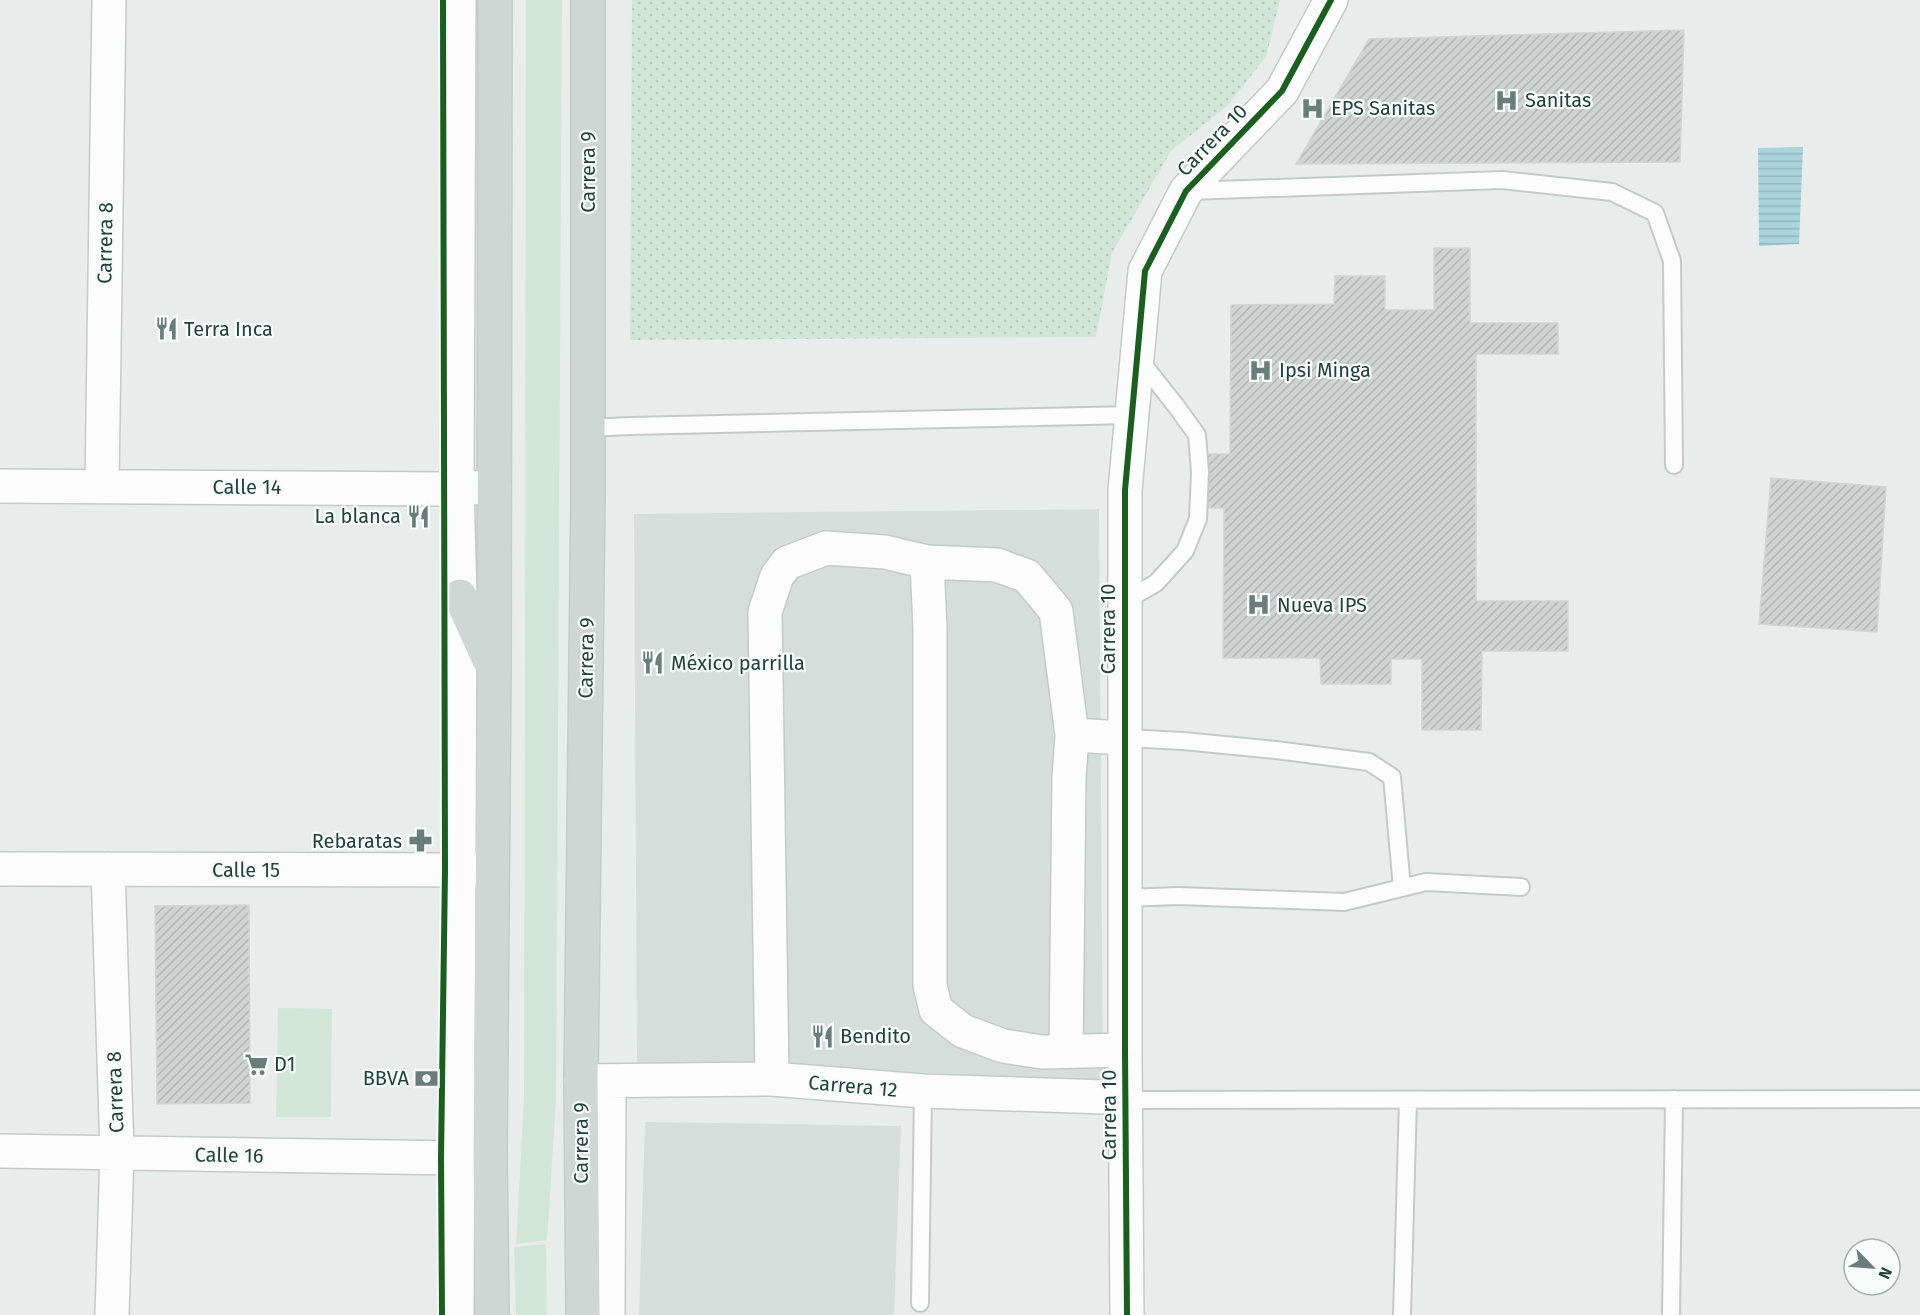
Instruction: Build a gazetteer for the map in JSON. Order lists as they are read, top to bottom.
{
  "streets": {
    "main road": ["Carrera 9"],
    "street": [
      "Carrera 10",
      "Carrera 8",
      "Calle 14",
      "Calle 15",
      "Carrera 12",
      "Calle 16"
    ]
  },
  "crossings": [
    ["Carrera 10", "Carrera 12"],
    ["Carrera 9", "Carrera 12"],
    ["Carrera 8", "Calle 14"],
    ["Carrera 8", "Calle 15"],
    ["Carrera 8", "Calle 16"]
  ],
  "places": {
    "hospital": [
      "Sanitas",
      "EPS Sanitas",
      "Ipsi Minga",
      "Nueva IPS"
    ],
    "restaurant": [
      "Terra Inca",
      "La blanca",
      "México parrilla",
      "Bendito"
    ],
    "pharmacy": ["Rebaratas"],
    "supermarket": ["D1"],
    "bank": ["BBVA"]
  },
  "north": "bottom right"
}
